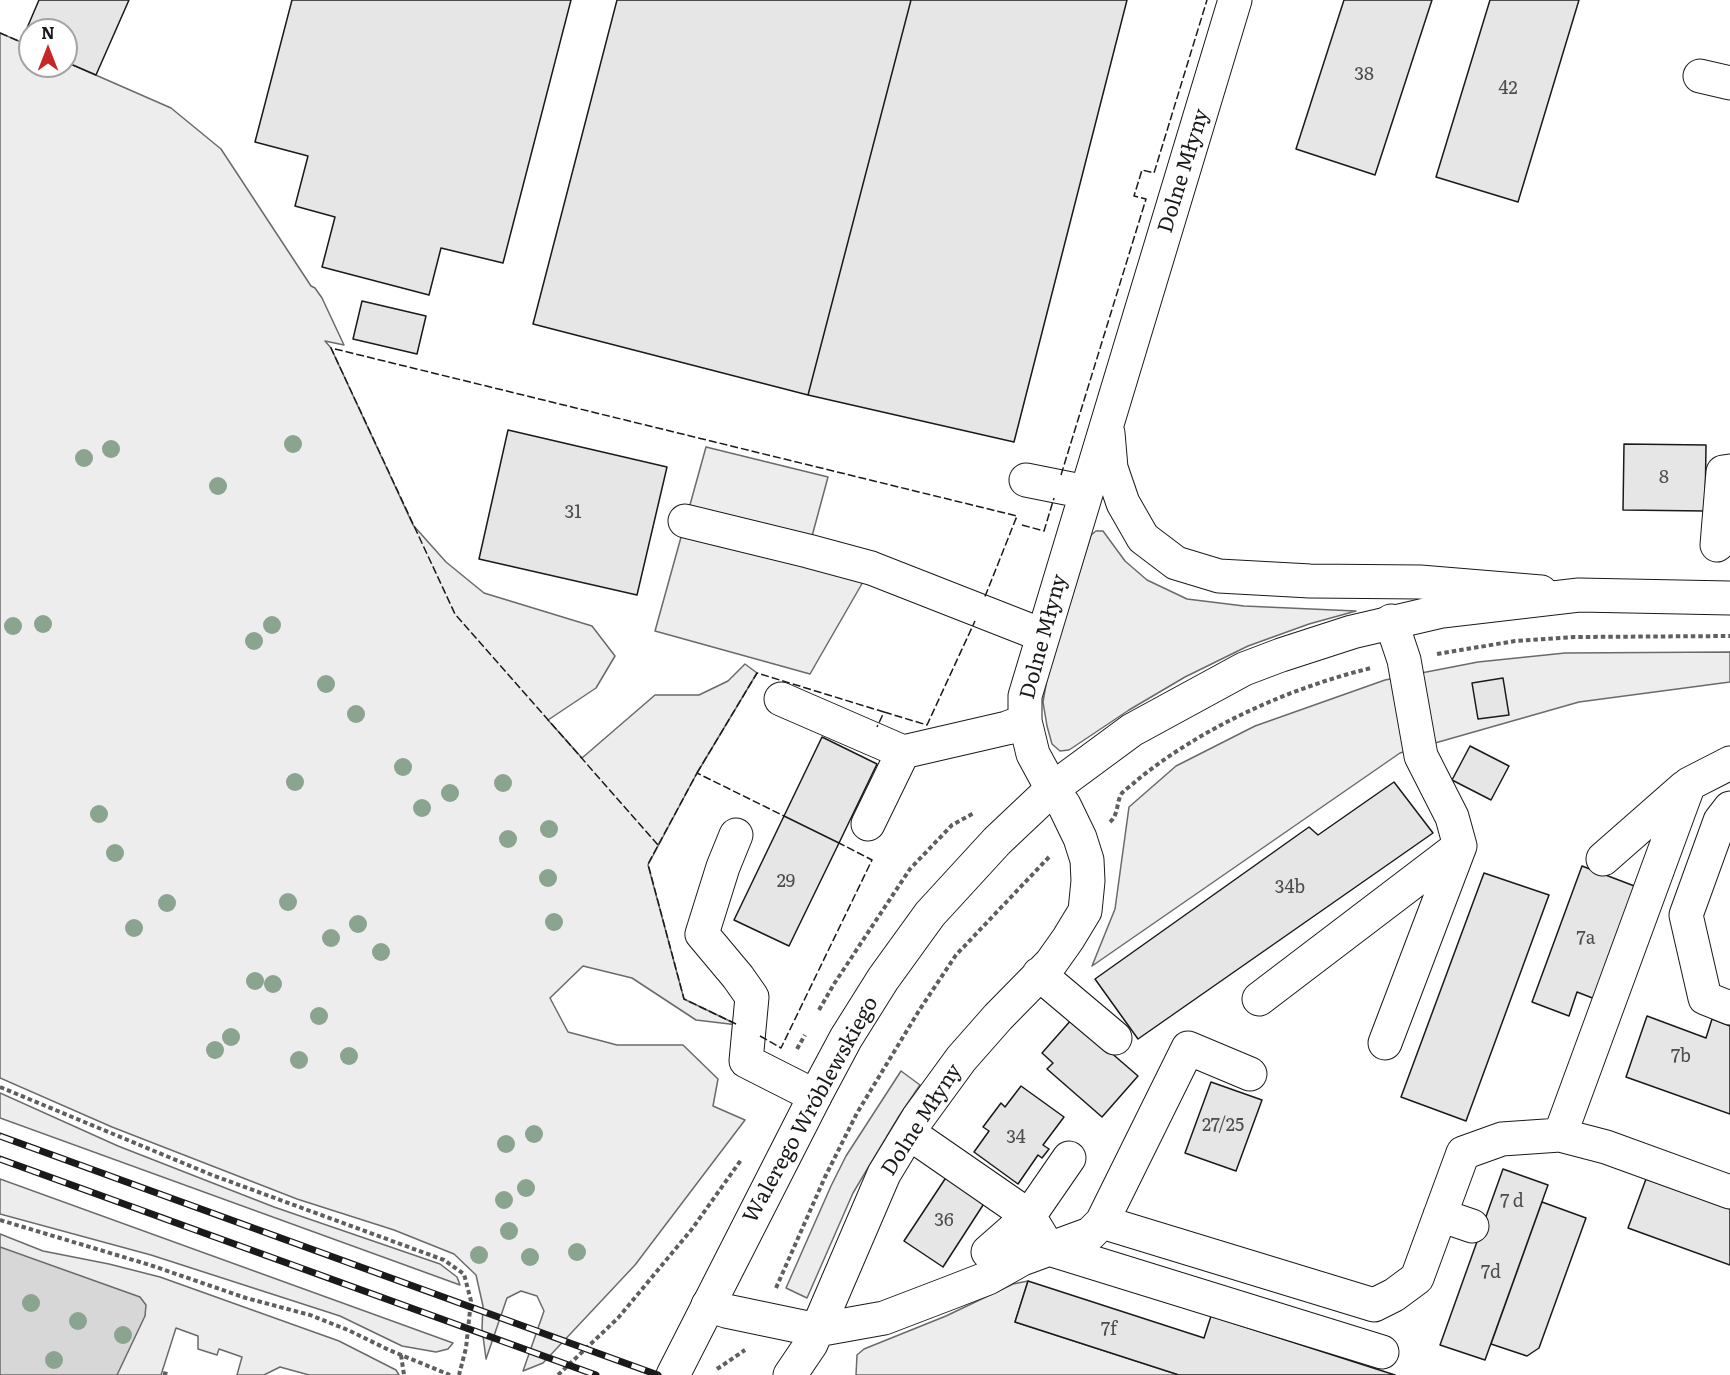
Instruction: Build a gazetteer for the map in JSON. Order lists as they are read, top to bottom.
{
  "streets": {
    "street": ["Dolne Młyny", "Walerego Wróblewskiego"]
  },
  "crossings": [
    ["Dolne Młyny", "Walerego Wróblewskiego"]
  ],
  "house_numbers": [
    "38",
    "42",
    "8",
    "31",
    "29",
    "34b",
    "7a",
    "7b",
    "27/25",
    "34",
    "7 d",
    "36",
    "7d",
    "7f"
  ],
  "north": "top"
}
